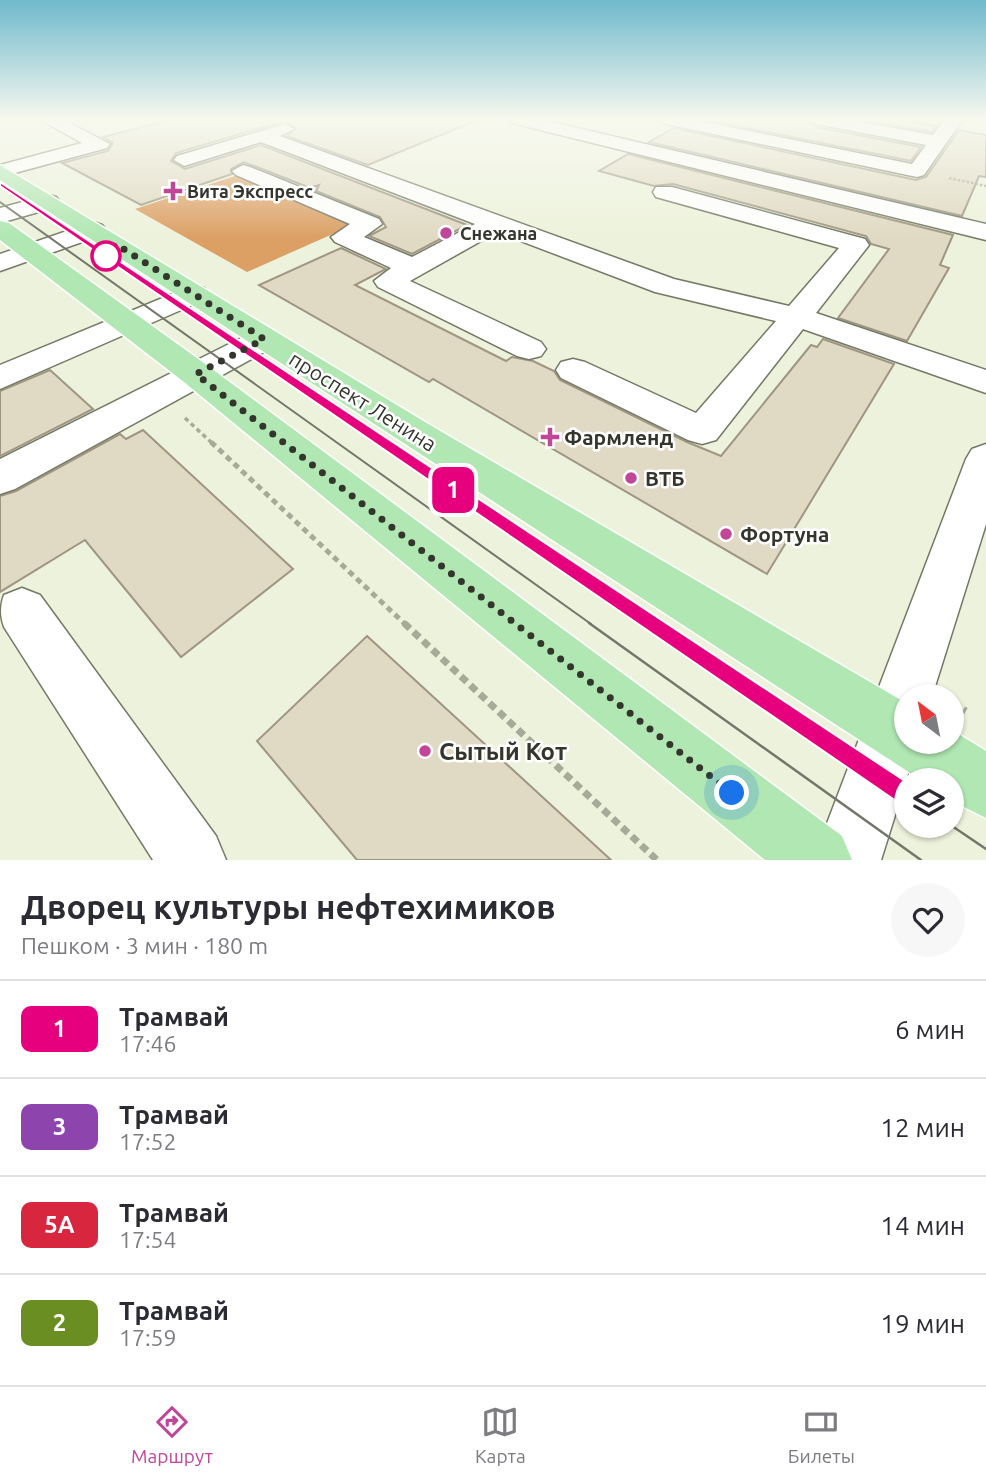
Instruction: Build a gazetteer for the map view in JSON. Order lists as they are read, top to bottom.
{
  "streets": {
    "main road": ["проспект Ленина"]
  },
  "places": {
    "health": ["Вита Экспресс", "Фармленд"],
    "other": [
      "Снежана",
      "ВТБ",
      "Фортуна",
      "Сытый Кот"
    ]
  },
  "lines": ["tram line 1"],
  "north": "top left",
  "page": {
    "on_map": "1",
    "heading": ["Дворец культуры нефтехимиков", "Пешком · 3 мин · 180 m"],
    "list": [
      {
        "mark": "1",
        "name": "Трамвай",
        "note": "17:46",
        "value": "6 мин"
      },
      {
        "mark": "3",
        "name": "Трамвай",
        "note": "17:52",
        "value": "12 мин"
      },
      {
        "mark": "5А",
        "name": "Трамвай",
        "note": "17:54",
        "value": "14 мин"
      },
      {
        "mark": "2",
        "name": "Трамвай",
        "note": "17:59",
        "value": "19 мин"
      }
    ],
    "tabs": ["Маршрут", "Карта", "Билеты"]
  }
}
